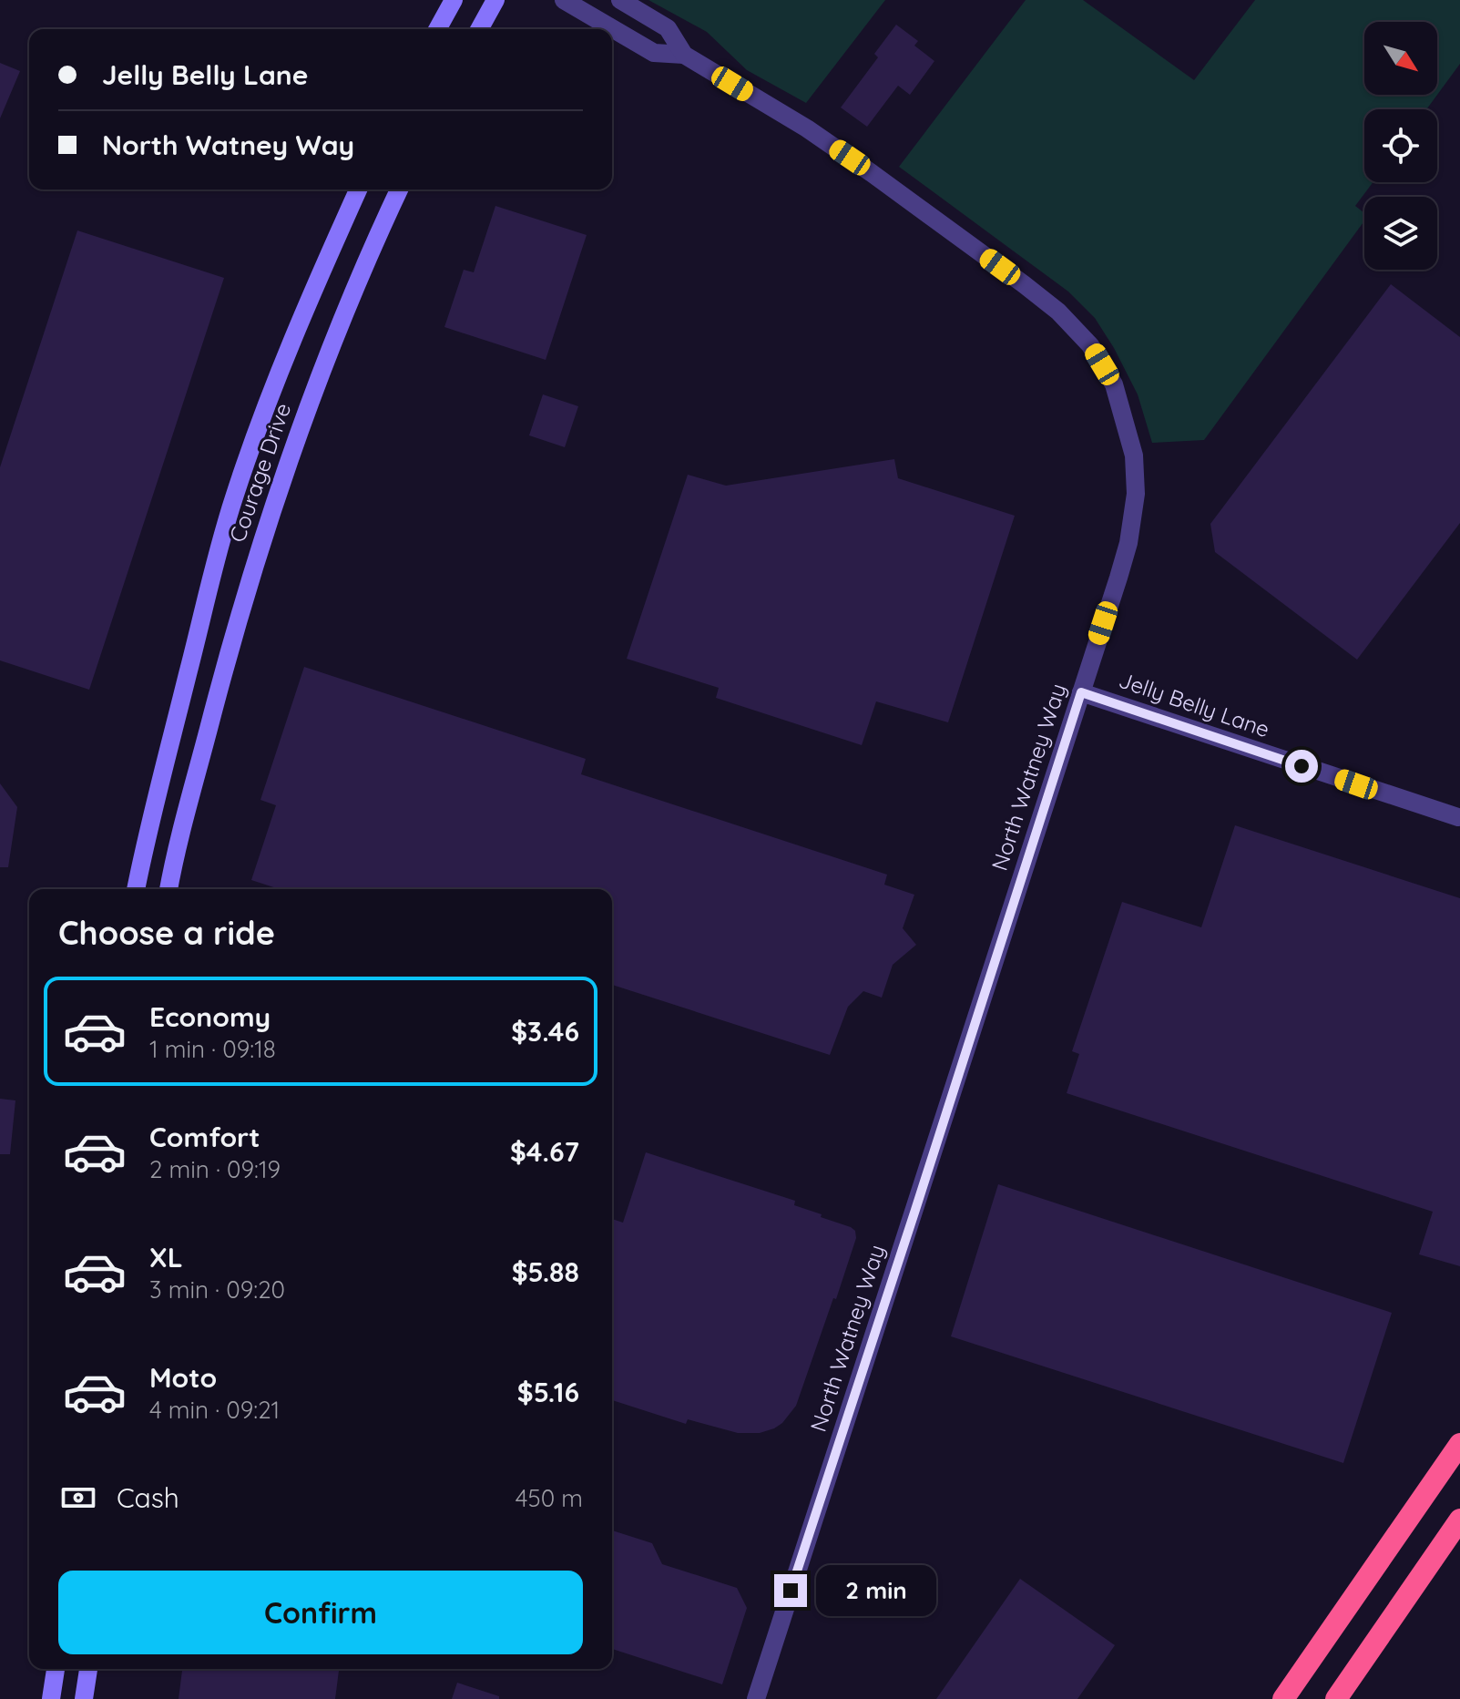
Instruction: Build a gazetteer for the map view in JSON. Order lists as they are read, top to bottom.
{
  "streets": {
    "street": ["Courage Drive", "Jelly Belly Lane", "North Watney Way"]
  },
  "crossings": [
    ["Jelly Belly Lane", "North Watney Way"]
  ],
  "north": "bottom right",
  "page": {
    "banner": ["Jelly Belly Lane", "North Watney Way"],
    "heading": "Choose a ride",
    "list": [
      {
        "name": "Economy",
        "note": "1 min · 09:18",
        "value": "$3.46"
      },
      {
        "name": "Comfort",
        "note": "2 min · 09:19",
        "value": "$4.67"
      },
      {
        "name": "XL",
        "note": "3 min · 09:20",
        "value": "$5.88"
      },
      {
        "name": "Moto",
        "note": "4 min · 09:21",
        "value": "$5.16"
      }
    ],
    "pay": ["Cash", "450 m"],
    "buttons": "Confirm",
    "bubble": "2 min"
  }
}
